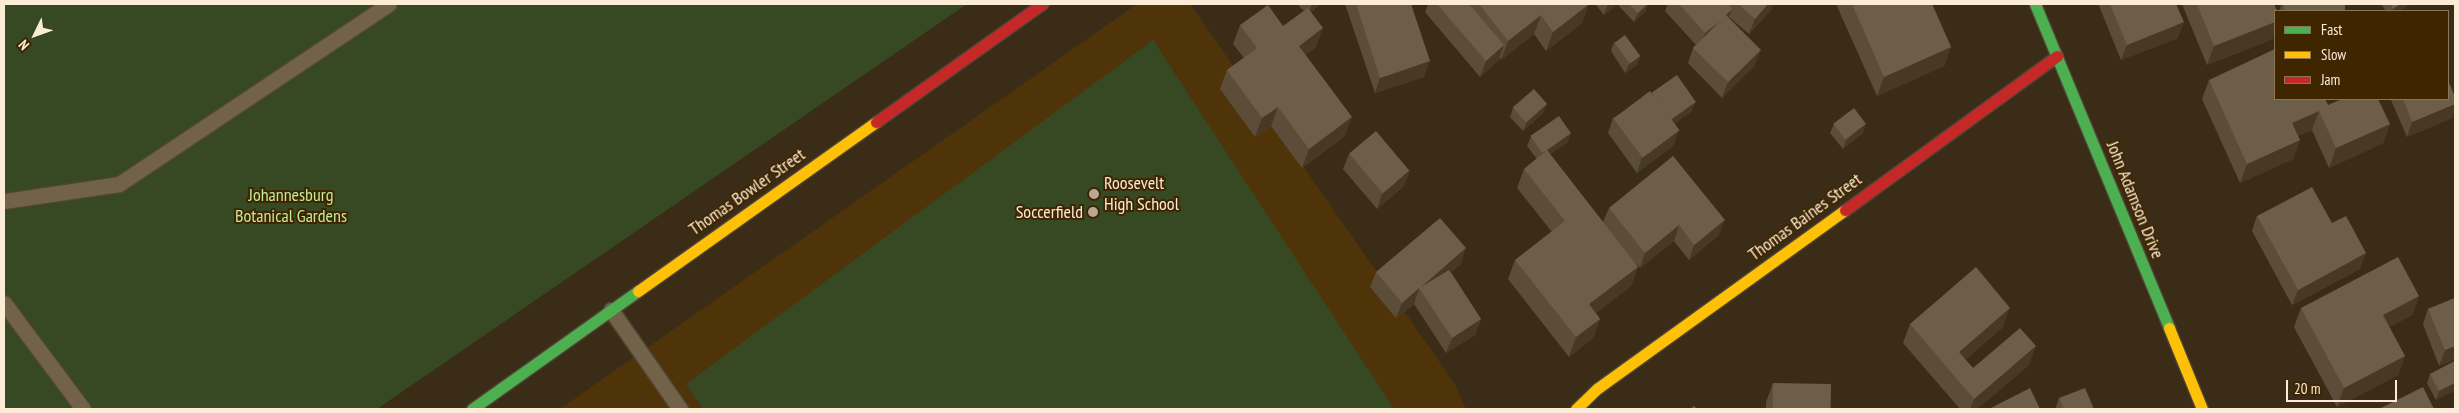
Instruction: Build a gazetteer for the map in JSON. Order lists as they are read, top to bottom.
{
  "streets": {
    "street": ["Thomas Bowler Street", "John Adamson Drive", "Thomas Baines Street"]
  },
  "crossings": [
    ["John Adamson Drive", "Thomas Baines Street"]
  ],
  "parks": ["Johannesburg Botanical Gardens"],
  "places": ["Roosevelt High School", "Soccerfield"],
  "legend": ["Fast", "Slow", "Jam"],
  "scale_bar": "20 m",
  "north": "bottom left"
}
